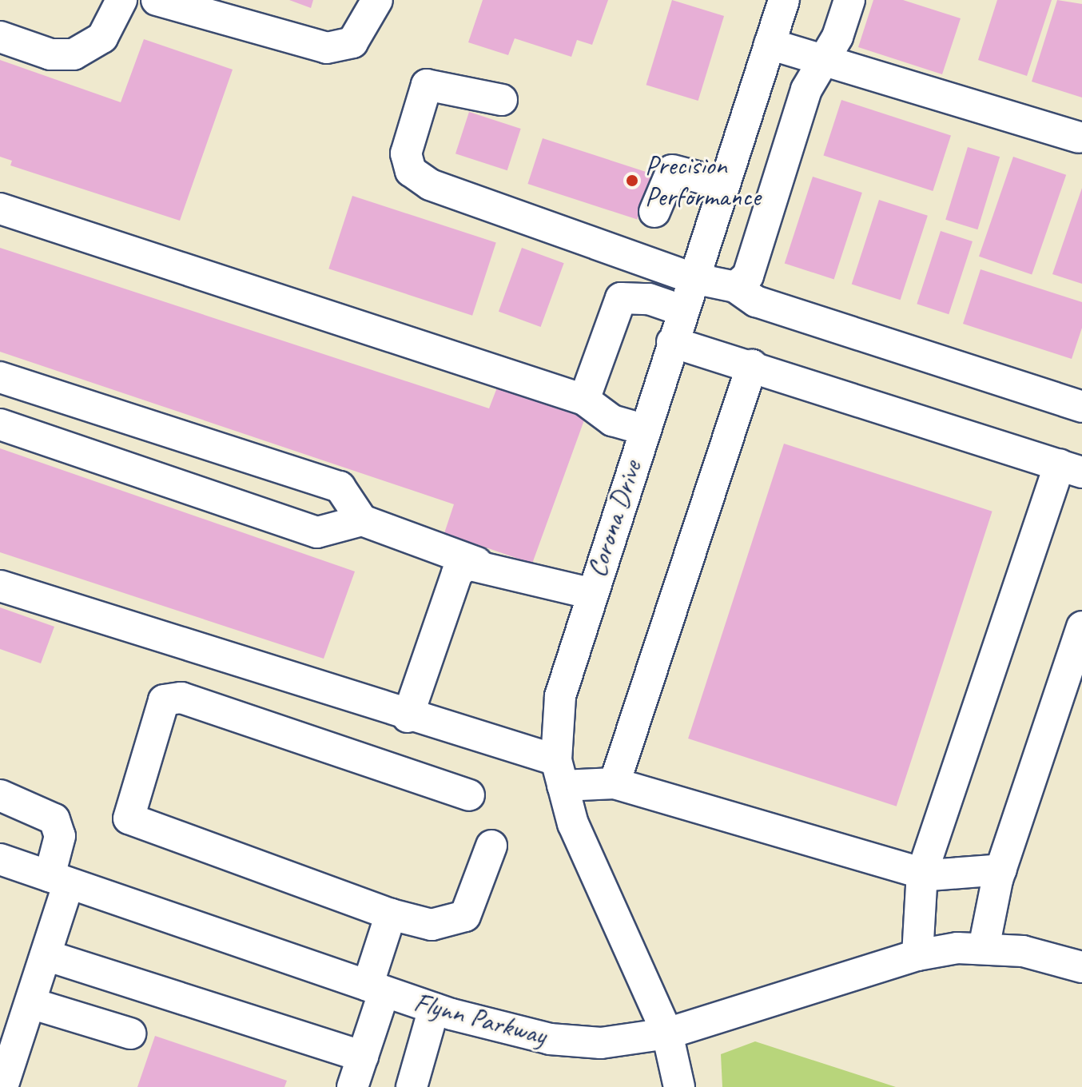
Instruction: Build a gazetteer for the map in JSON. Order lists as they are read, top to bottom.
{
  "streets": {
    "street": ["Corona Drive", "Flynn Parkway"]
  },
  "crossings": [
    ["Corona Drive", "Flynn Parkway"]
  ],
  "places": ["Precision Performance"]
}
